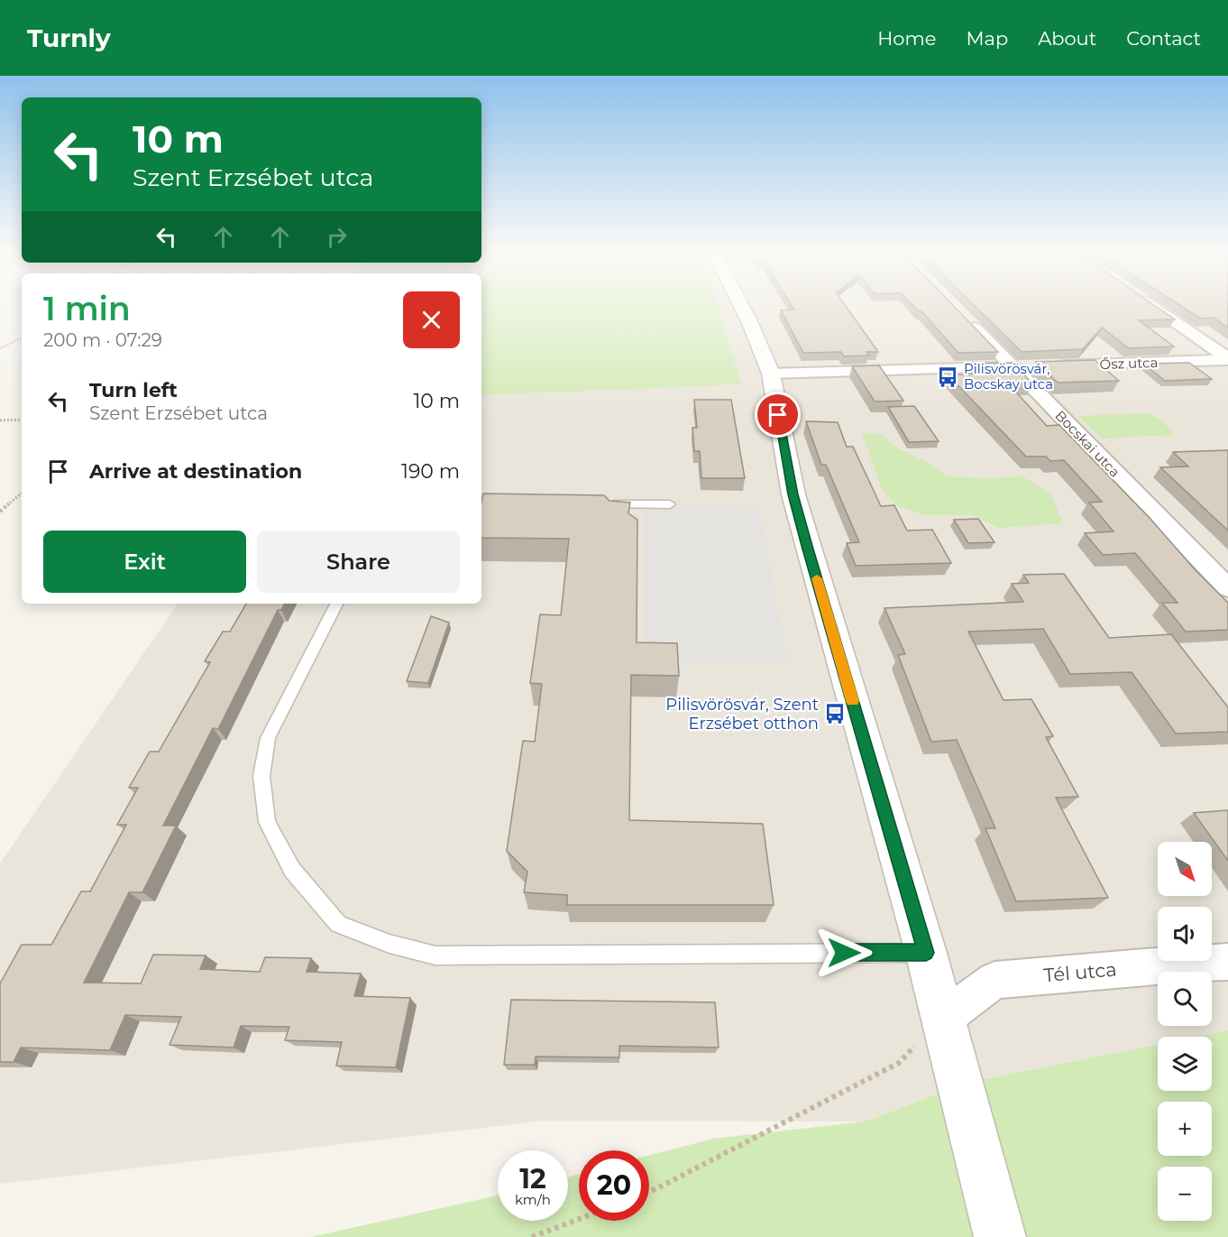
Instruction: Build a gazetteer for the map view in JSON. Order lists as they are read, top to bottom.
{
  "streets": {
    "street": ["Ősz utca", "Bocskai utca", "Tél utca"]
  },
  "places": {
    "bus stop": ["Pilisvörösvár, Bocskay utca", "Pilisvörösvár, Szent Erzsébet otthon"]
  },
  "north": "bottom right",
  "page": {
    "header": "Turnly",
    "nav": [
      "Home",
      "Map",
      "About",
      "Contact"
    ],
    "turn": ["10 m", "Szent Erzsébet utca"],
    "heading": ["1 min", "200 m · 07:29"],
    "list": [
      {
        "name": "Turn left",
        "note": "Szent Erzsébet utca",
        "value": "10 m"
      },
      {
        "name": "Arrive at destination",
        "value": "190 m"
      }
    ],
    "buttons": ["Exit", "Share"],
    "map_buttons": ["+", "−"],
    "speed": "12 km/h",
    "limit": "20"
  }
}
